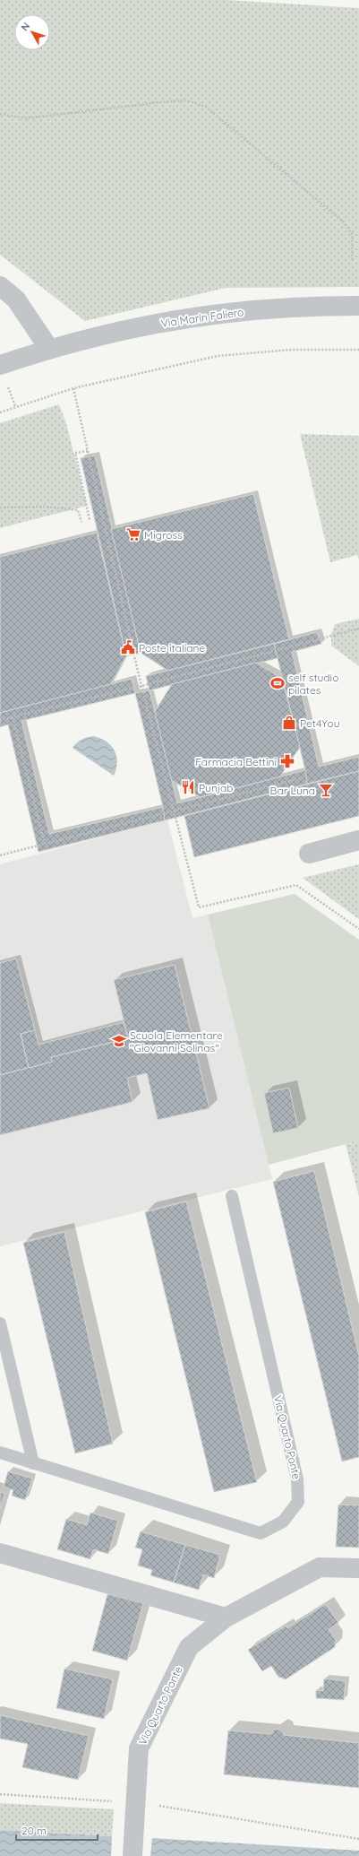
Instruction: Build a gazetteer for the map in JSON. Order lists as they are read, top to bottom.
{
  "streets": {
    "street": ["Via Marin Faliero", "Via Quarto Ponte"]
  },
  "places": {
    "supermarket": ["Migross"],
    "public building": ["Poste italiane"],
    "sports": ["self studio pilates"],
    "shop": ["Pet4You"],
    "pharmacy": ["Farmacia Bettini"],
    "restaurant": ["Punjab"],
    "bar": ["Bar Luna"],
    "school or university": ["Scuola Elementare \"Giovanni Solinas\""]
  },
  "scale_bar": "20 m",
  "north": "top left"
}
